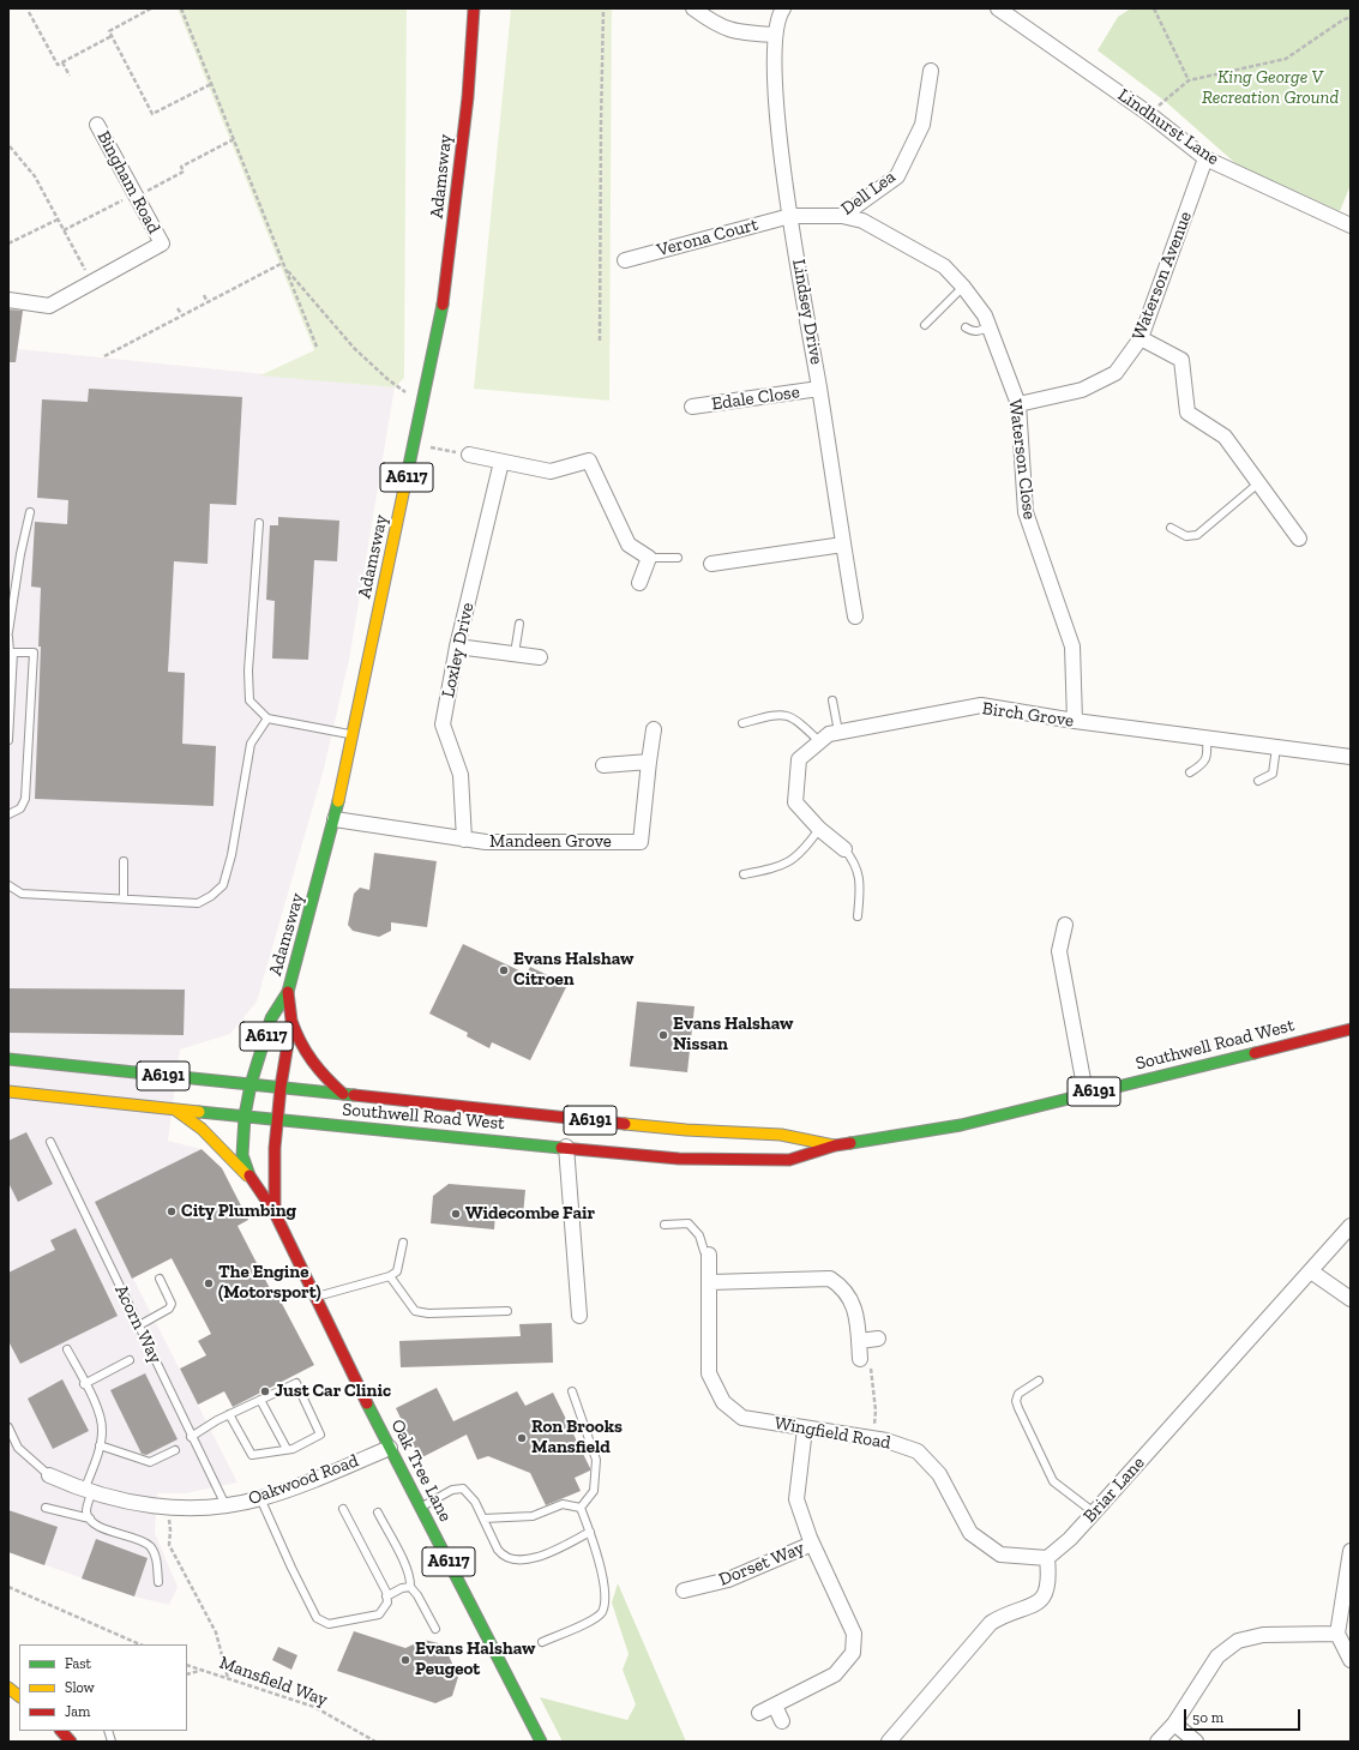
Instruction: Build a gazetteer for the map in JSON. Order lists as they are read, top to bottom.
{
  "streets": {
    "main road": [
      "Adamsway",
      "A6117",
      "Southwell Road West",
      "A6191",
      "Oak Tree Lane"
    ],
    "street": [
      "Lindhurst Lane",
      "Bingham Road",
      "Dell Lea",
      "Verona Court",
      "Waterson Avenue",
      "Lindsey Drive",
      "Edale Close",
      "Waterson Close",
      "Loxley Drive",
      "Birch Grove",
      "Mandeen Grove",
      "Wingfield Road",
      "Oakwood Road",
      "Briar Lane",
      "Dorset Way"
    ],
    "lane": ["Acorn Way"],
    "path": ["Mansfield Way"]
  },
  "crossings": [
    ["Lindhurst Lane", "Waterson Avenue"],
    ["Adamsway", "A6117"],
    ["Adamsway", "Mandeen Grove"],
    ["Adamsway", "Southwell Road West"],
    ["Dell Lea", "Verona Court"],
    ["Dell Lea", "Lindsey Drive"],
    ["Dell Lea", "Waterson Close"],
    ["Verona Court", "Lindsey Drive"],
    ["Waterson Avenue", "Waterson Close"],
    ["Lindsey Drive", "Edale Close"],
    ["Waterson Close", "Birch Grove"],
    ["A6117", "Southwell Road West"],
    ["A6117", "Oak Tree Lane"],
    ["Loxley Drive", "Mandeen Grove"],
    ["Southwell Road West", "Oak Tree Lane"],
    ["Acorn Way", "Oakwood Road"],
    ["Wingfield Road", "Briar Lane"],
    ["Oak Tree Lane", "Oakwood Road"]
  ],
  "parks": ["King George V Recreation Ground"],
  "places": [
    "Evans Halshaw Citroen",
    "Evans Halshaw Nissan",
    "City Plumbing",
    "Widecombe Fair",
    "The Engine (Motorsport)",
    "Just Car Clinic",
    "Ron Brooks Mansfield",
    "Evans Halshaw Peugeot"
  ],
  "legend": ["Fast", "Slow", "Jam"],
  "scale_bar": "50 m"
}
